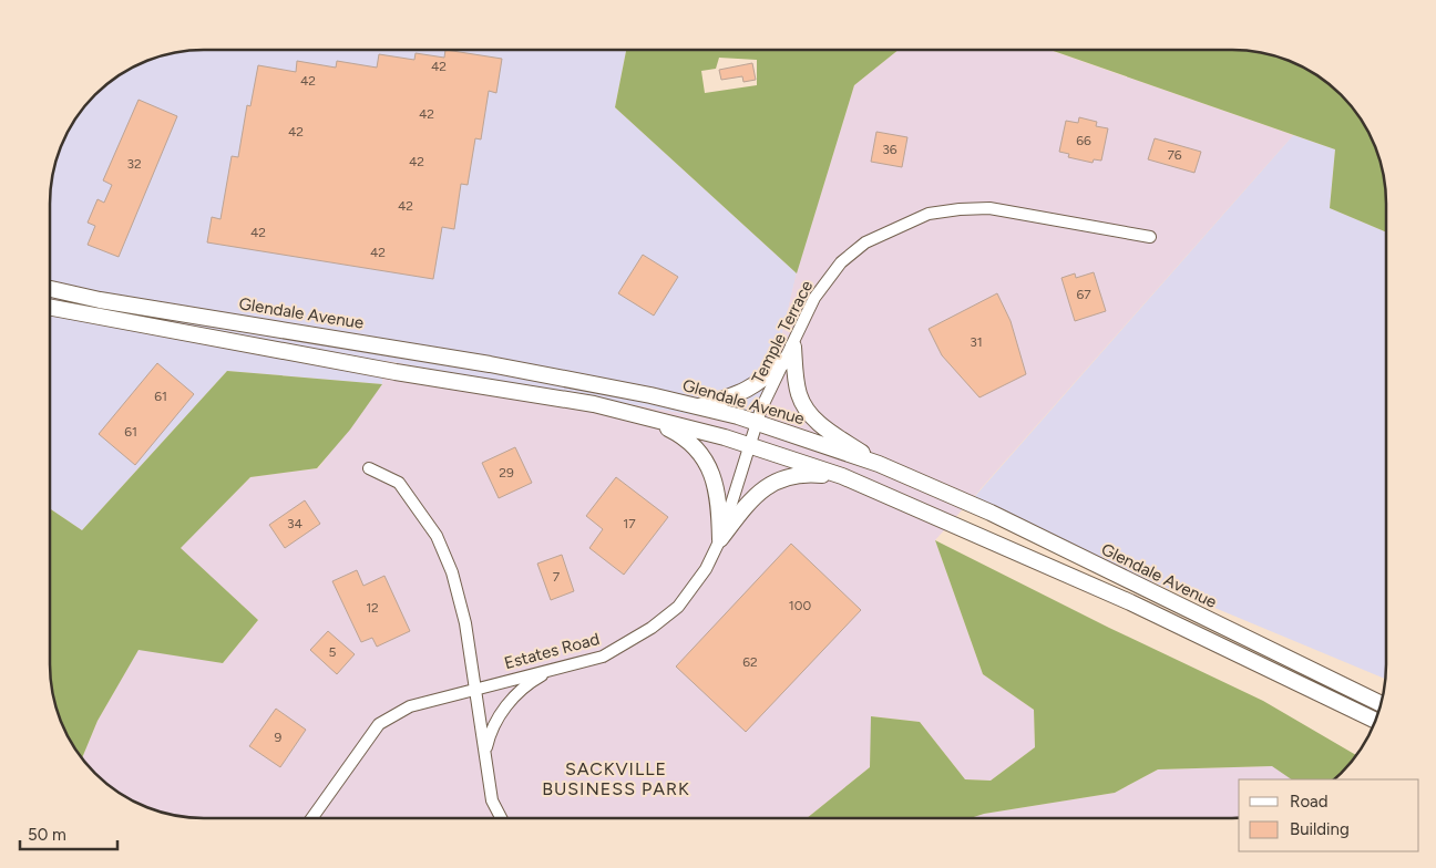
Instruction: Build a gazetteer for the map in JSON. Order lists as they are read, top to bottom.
{
  "streets": {
    "main road": ["Glendale Avenue"],
    "street": ["Temple Terrace", "Estates Road"]
  },
  "crossings": [
    ["Glendale Avenue", "Temple Terrace"],
    ["Temple Terrace", "Estates Road"]
  ],
  "districts": ["SACKVILLE BUSINESS PARK"],
  "house_numbers": [
    "42",
    "42",
    "42",
    "42",
    "66",
    "36",
    "76",
    "42",
    "32",
    "42",
    "42",
    "42",
    "67",
    "31",
    "61",
    "61",
    "29",
    "34",
    "17",
    "7",
    "100",
    "12",
    "5",
    "62",
    "9"
  ],
  "legend": ["Road", "Building"],
  "scale_bar": "50 m"
}
